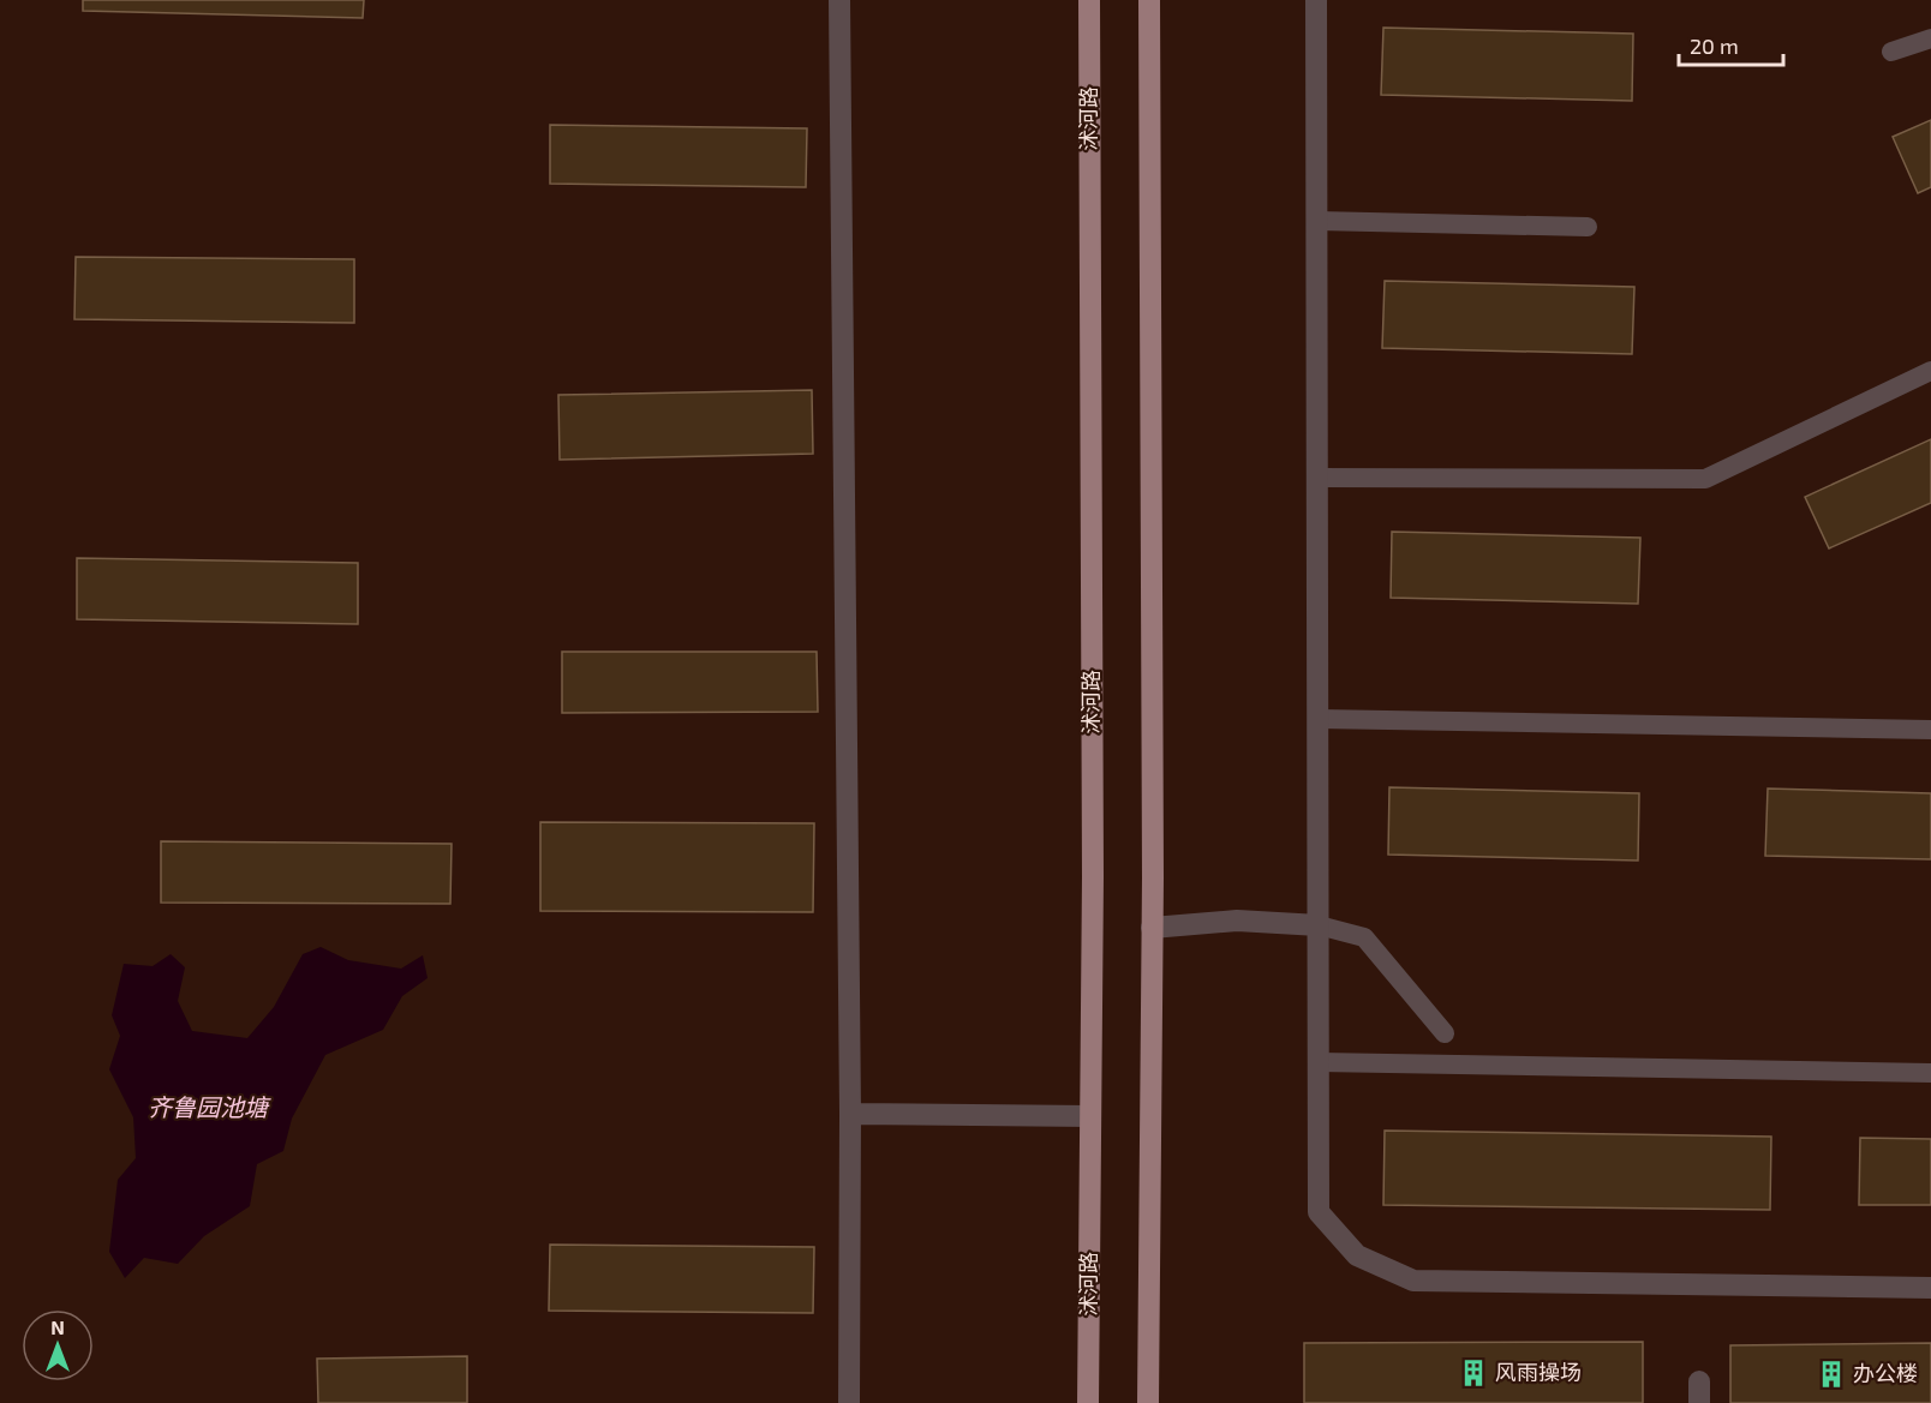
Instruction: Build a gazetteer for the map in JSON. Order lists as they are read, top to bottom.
{
  "streets": {
    "main road": ["沭河路"]
  },
  "water": ["齐鲁园池塘"],
  "places": {
    "building": ["风雨操场", "办公楼"]
  },
  "scale_bar": "20 m",
  "north": "top"
}
